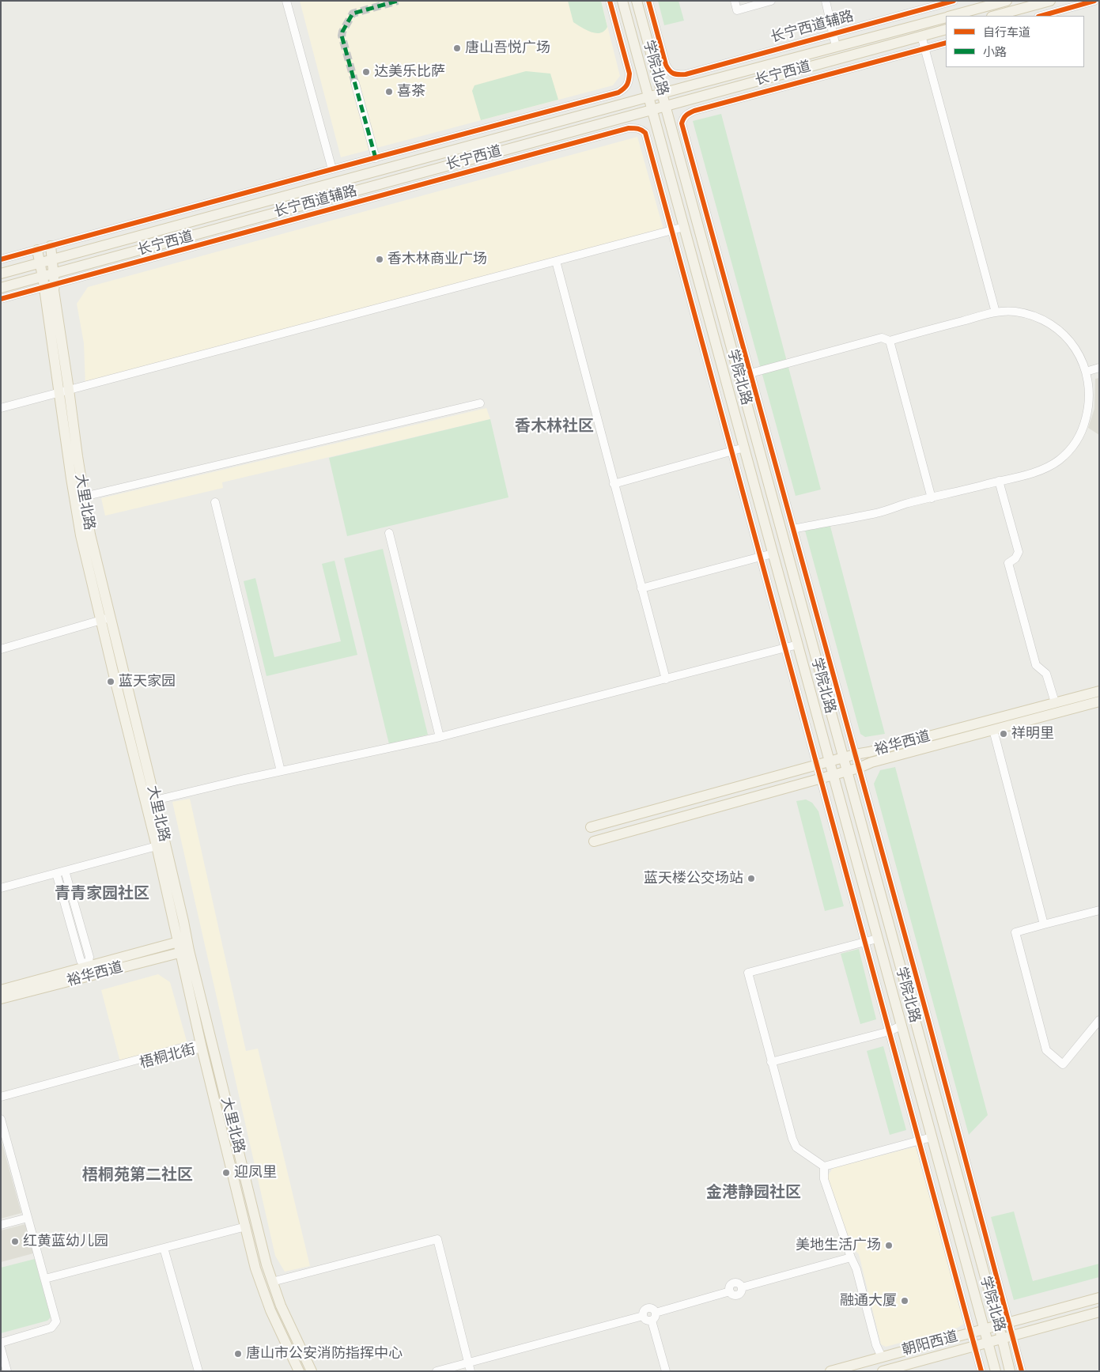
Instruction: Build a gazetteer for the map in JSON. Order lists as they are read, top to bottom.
{
  "streets": {
    "main road": [
      "学院北路",
      "长宁西道",
      "大里北路",
      "裕华西道",
      "朝阳西道"
    ],
    "street": ["长宁西道辅路", "梧桐北街"]
  },
  "crossings": [
    ["长宁西道辅路", "大里北路"],
    ["学院北路", "长宁西道"],
    ["学院北路", "裕华西道"],
    ["学院北路", "朝阳西道"],
    ["长宁西道", "大里北路"],
    ["大里北路", "裕华西道"],
    ["大里北路", "梧桐北街"]
  ],
  "districts": [
    "香木林社区",
    "青青家园社区",
    "梧桐苑第二社区",
    "金港静园社区"
  ],
  "places": [
    "唐山吾悦广场",
    "达美乐比萨",
    "喜茶",
    "香木林商业广场",
    "蓝天家园",
    "祥明里",
    "蓝天楼公交场站",
    "迎凤里",
    "红黄蓝幼儿园",
    "美地生活广场",
    "融通大厦",
    "唐山市公安消防指挥中心"
  ],
  "legend": ["自行车道", "小路"]
}
